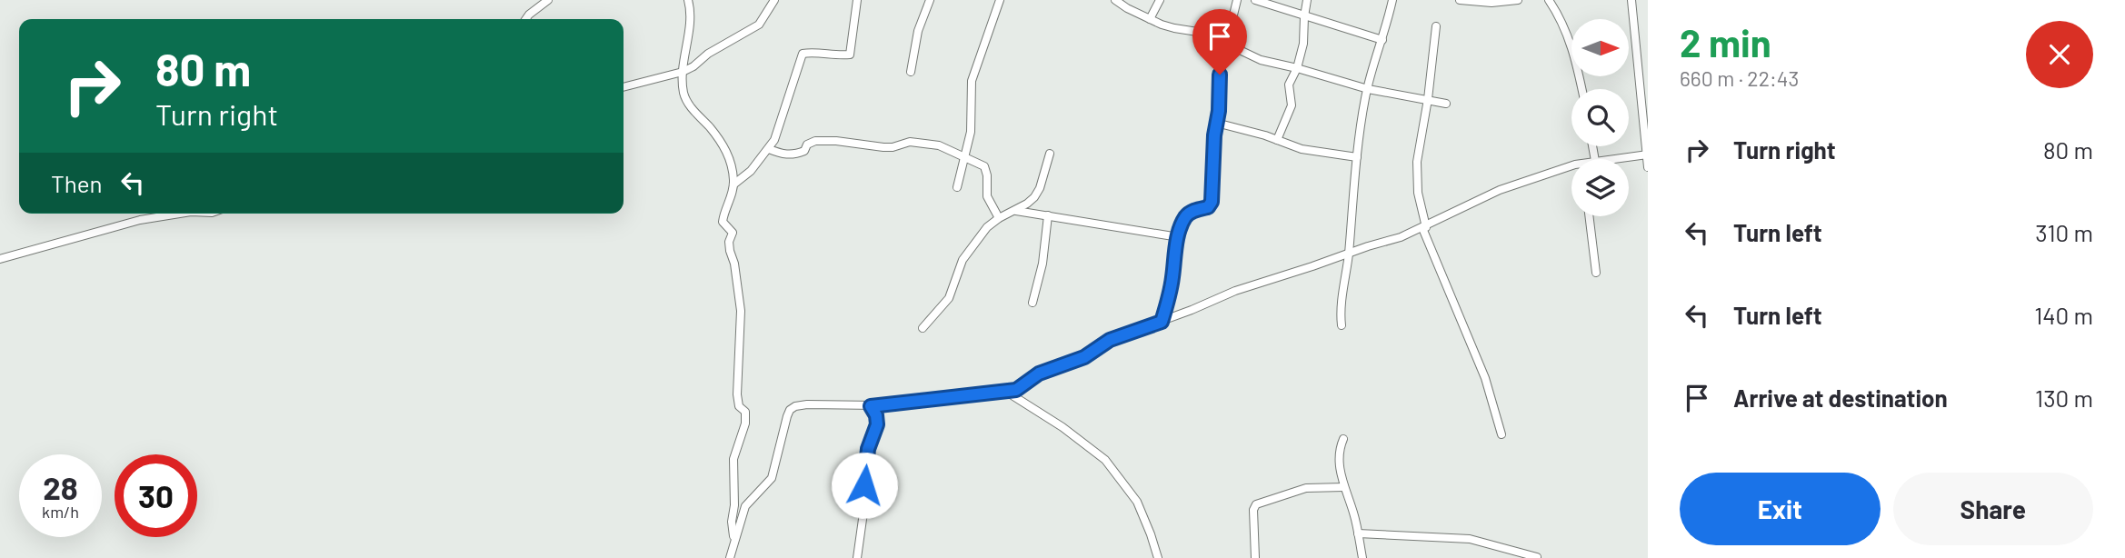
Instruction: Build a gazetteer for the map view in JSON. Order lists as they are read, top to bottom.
{
  "north": "right",
  "page": {
    "heading": ["2 min", "660 m · 22:43"],
    "turn": ["80 m", "Turn right"],
    "list": [
      {
        "name": "Turn right",
        "value": "80 m"
      },
      {
        "name": "Turn left",
        "value": "310 m"
      },
      {
        "name": "Turn left",
        "value": "140 m"
      },
      {
        "name": "Arrive at destination",
        "value": "130 m"
      }
    ],
    "then": "Then",
    "speed": "28 km/h",
    "limit": "30",
    "buttons": ["Exit", "Share"]
  }
}
